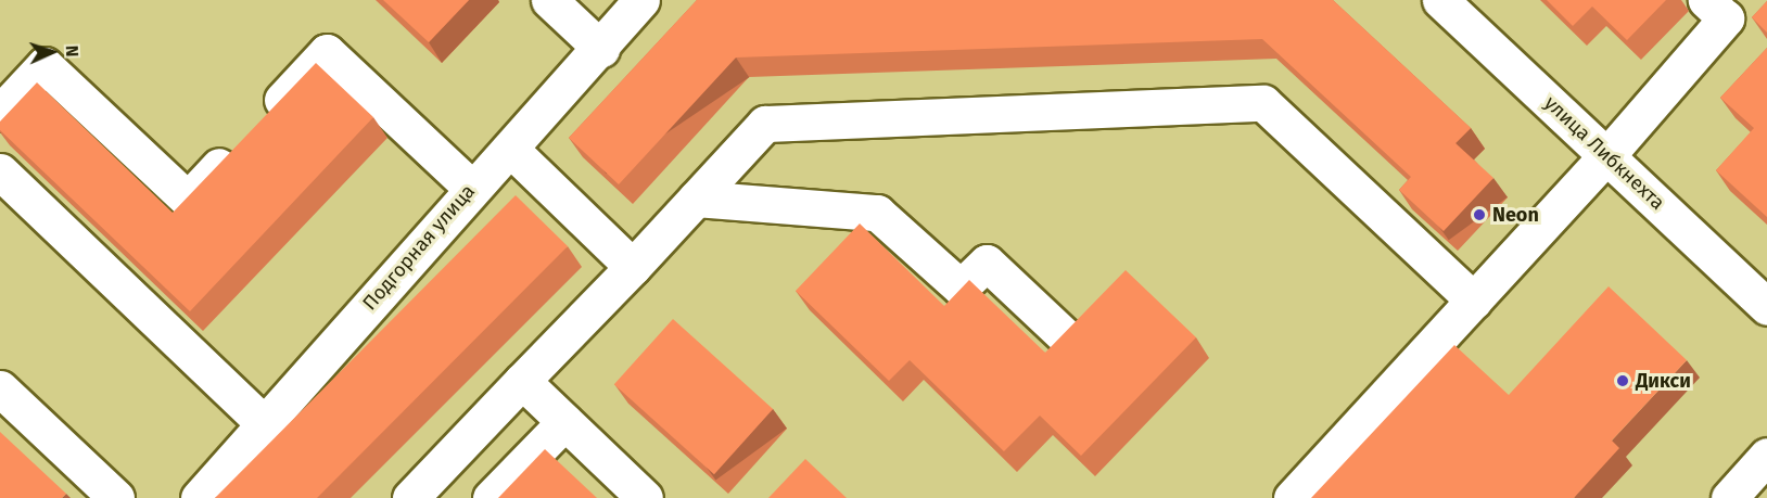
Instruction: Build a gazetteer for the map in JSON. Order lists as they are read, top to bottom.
{
  "streets": {
    "street": ["улица Либкнехта", "Подгорная улица"]
  },
  "places": ["Neon", "Дикси"],
  "north": "right"
}
